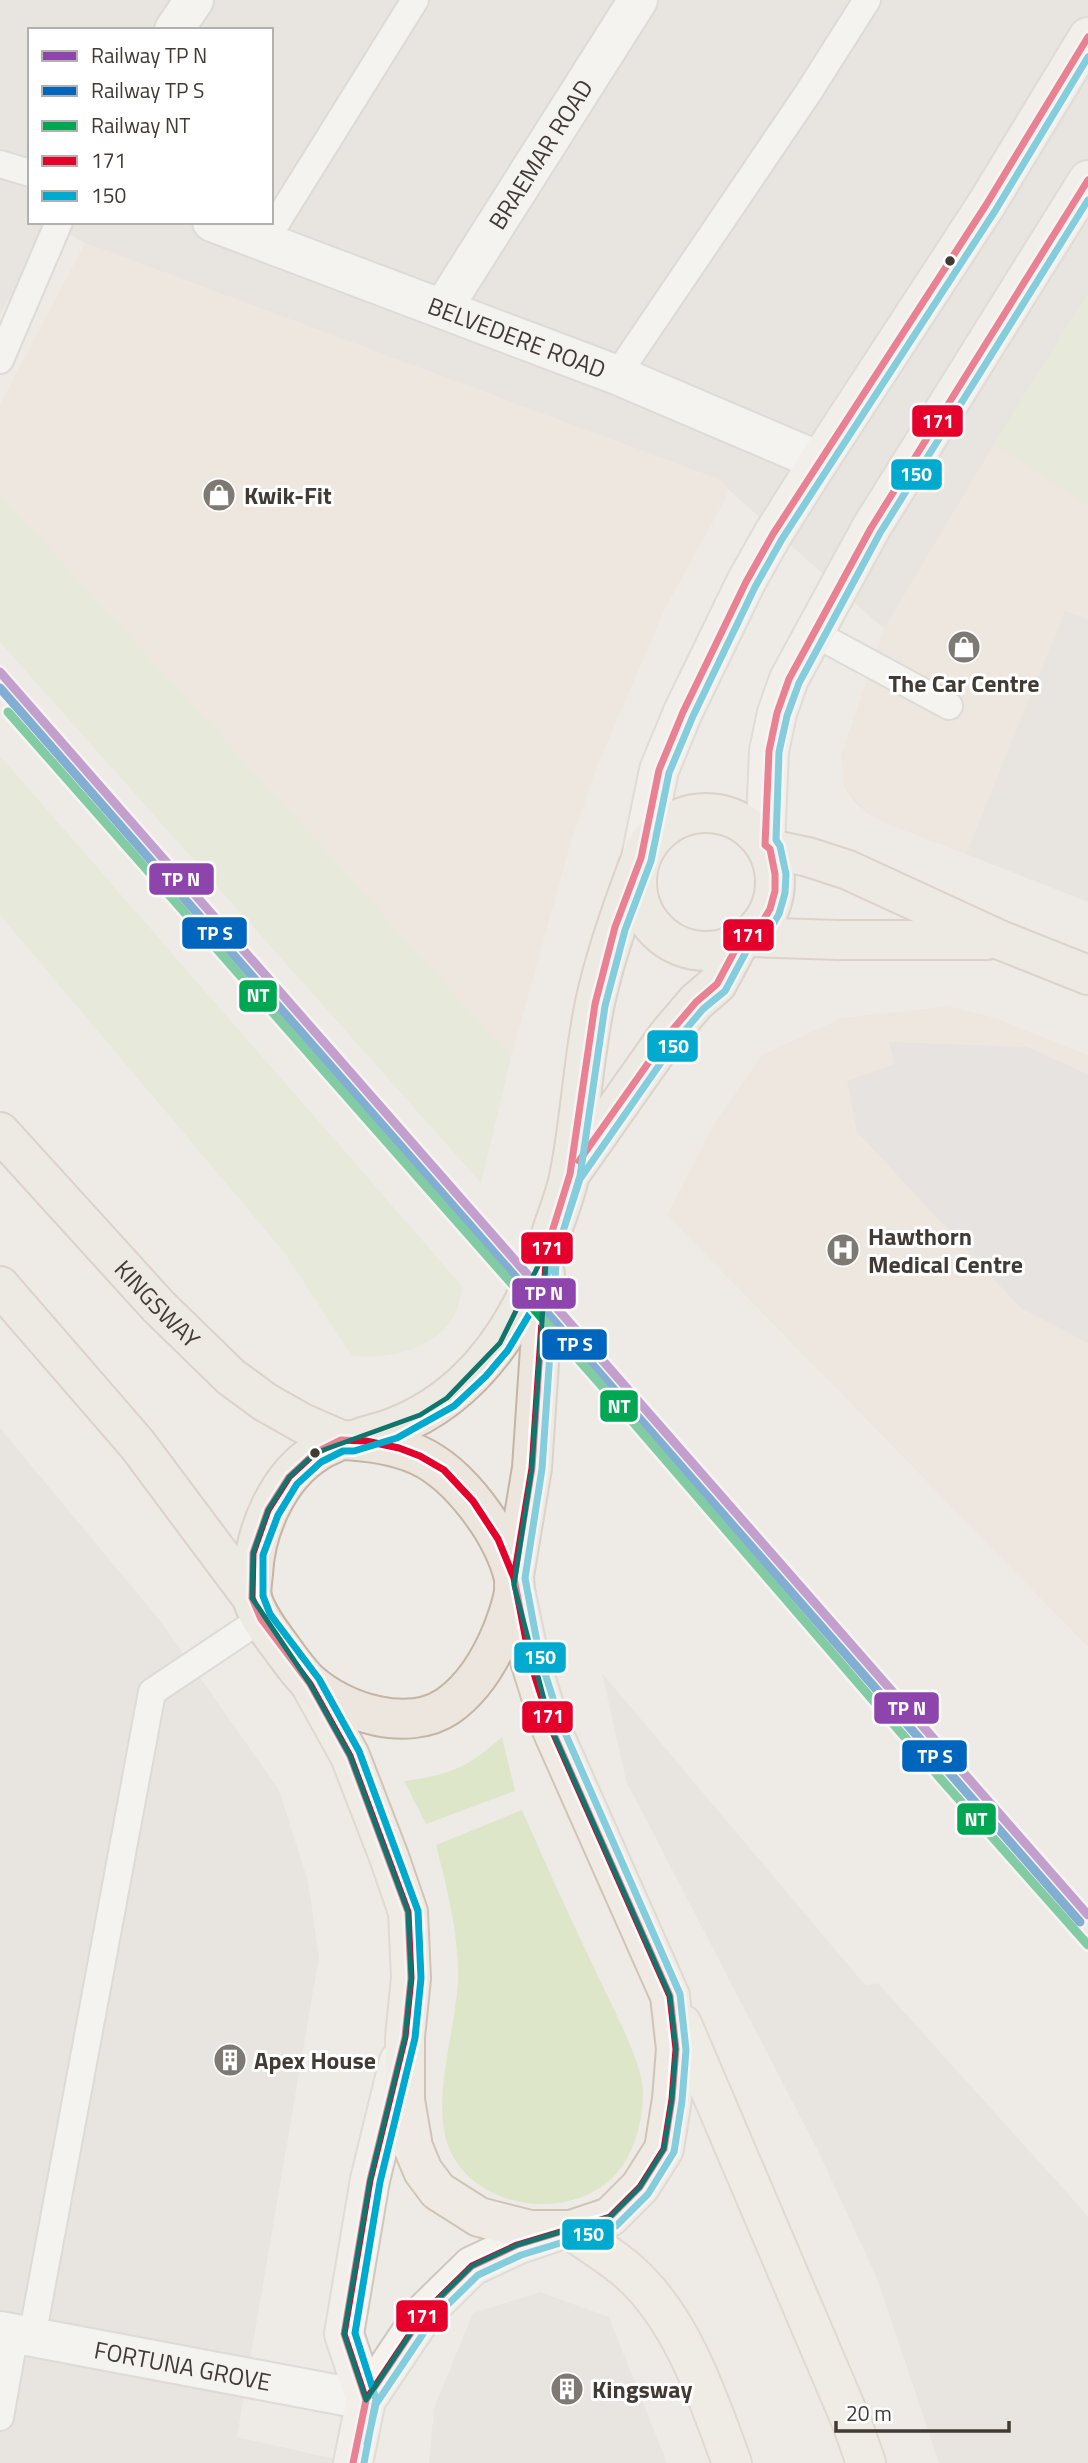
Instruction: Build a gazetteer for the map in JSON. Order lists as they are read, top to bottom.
{
  "streets": {
    "highway": ["KINGSWAY"],
    "street": ["BRAEMAR ROAD", "BELVEDERE ROAD", "FORTUNA GROVE"]
  },
  "crossings": [
    ["BRAEMAR ROAD", "BELVEDERE ROAD"]
  ],
  "places": {
    "shop": ["Kwik-Fit", "The Car Centre"],
    "hospital": ["Hawthorn Medical Centre"],
    "building": ["Apex House", "Kingsway"]
  },
  "lines": ["transit line 171", "transit line 150", "rail line NT"],
  "legend": [
    "Railway TP N",
    "Railway TP S",
    "Railway NT",
    "171",
    "150"
  ],
  "scale_bar": "20 m"
}
